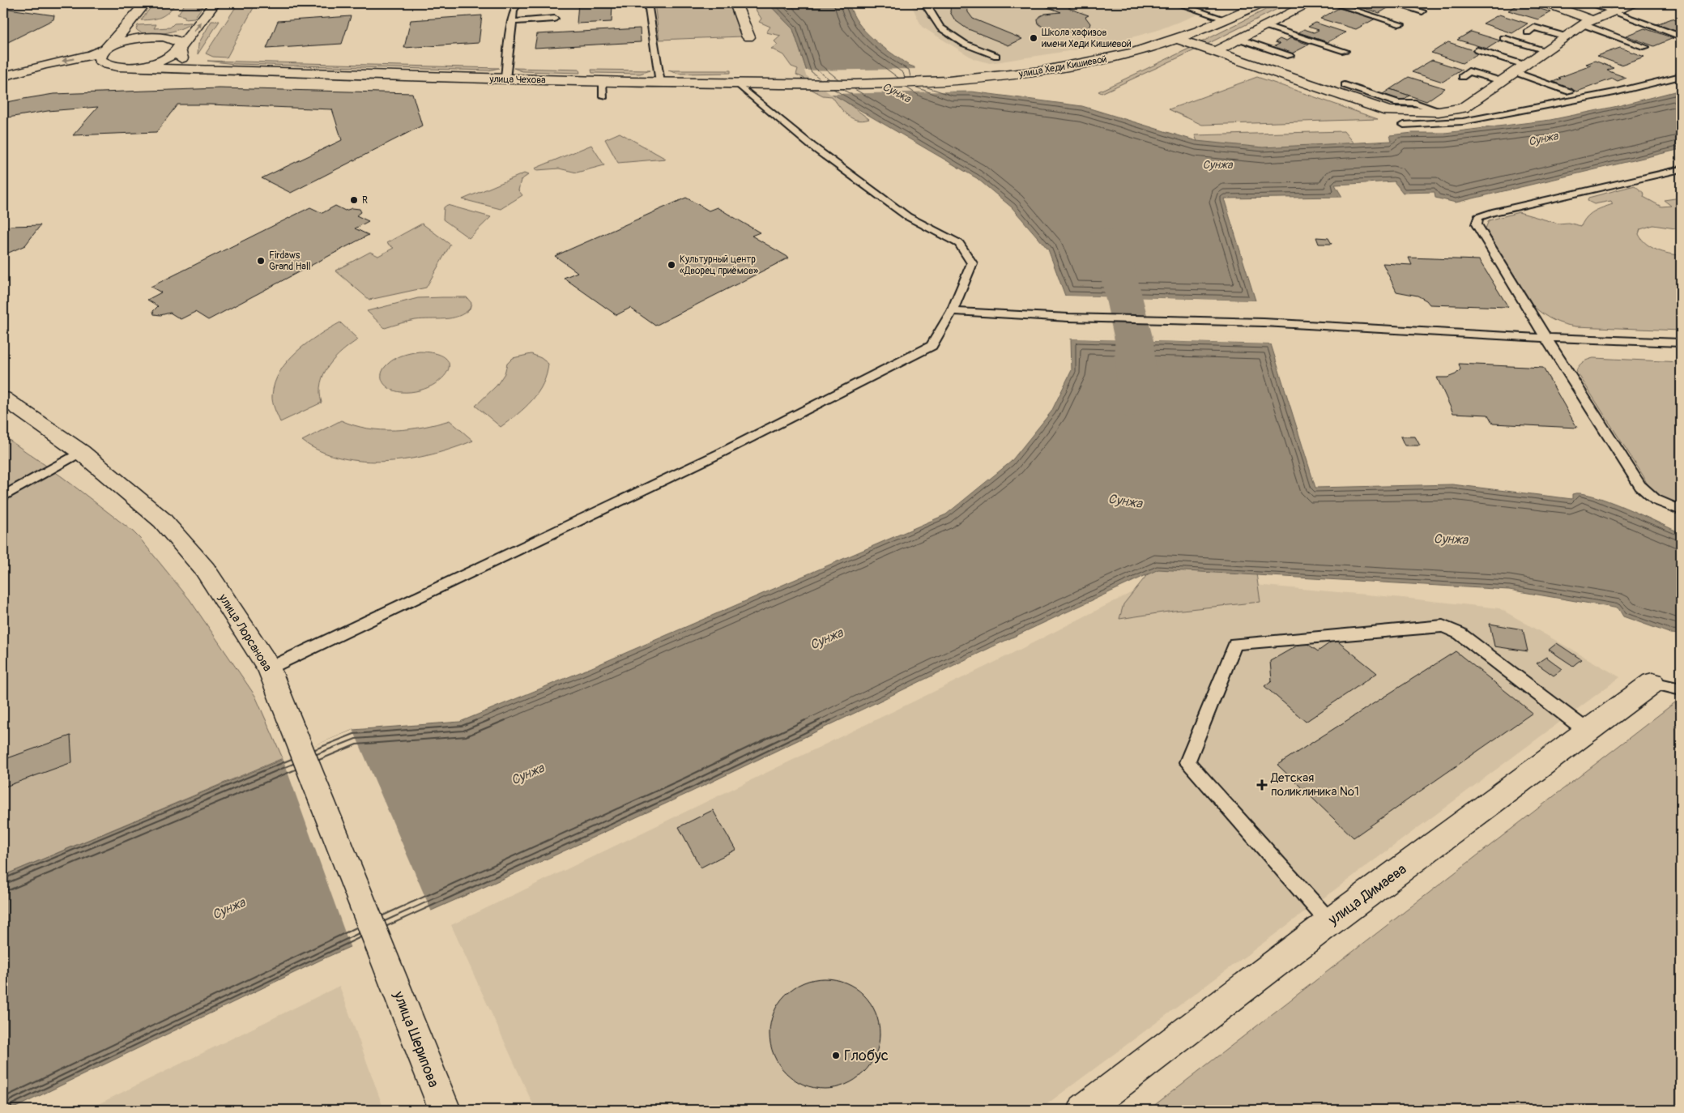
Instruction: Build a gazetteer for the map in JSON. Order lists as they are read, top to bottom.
{
  "streets": {
    "main road": [
      "улица Хеди Кишиевой",
      "улица Чехова",
      "улица Лорсанова",
      "улица Димаева",
      "улица Шерипова"
    ]
  },
  "crossings": [
    ["улица Хеди Кишиевой", "улица Чехова"],
    ["улица Лорсанова", "улица Шерипова"]
  ],
  "water": ["Сунжа"],
  "places": {
    "other": [
      "Школа хафизов имени Хеди Кишиевой",
      "R",
      "Firdaws Grand Hall",
      "Культурный центр «Дворец приёмов»",
      "Глобус"
    ],
    "health": ["Детская поликлиника №1"]
  }
}
